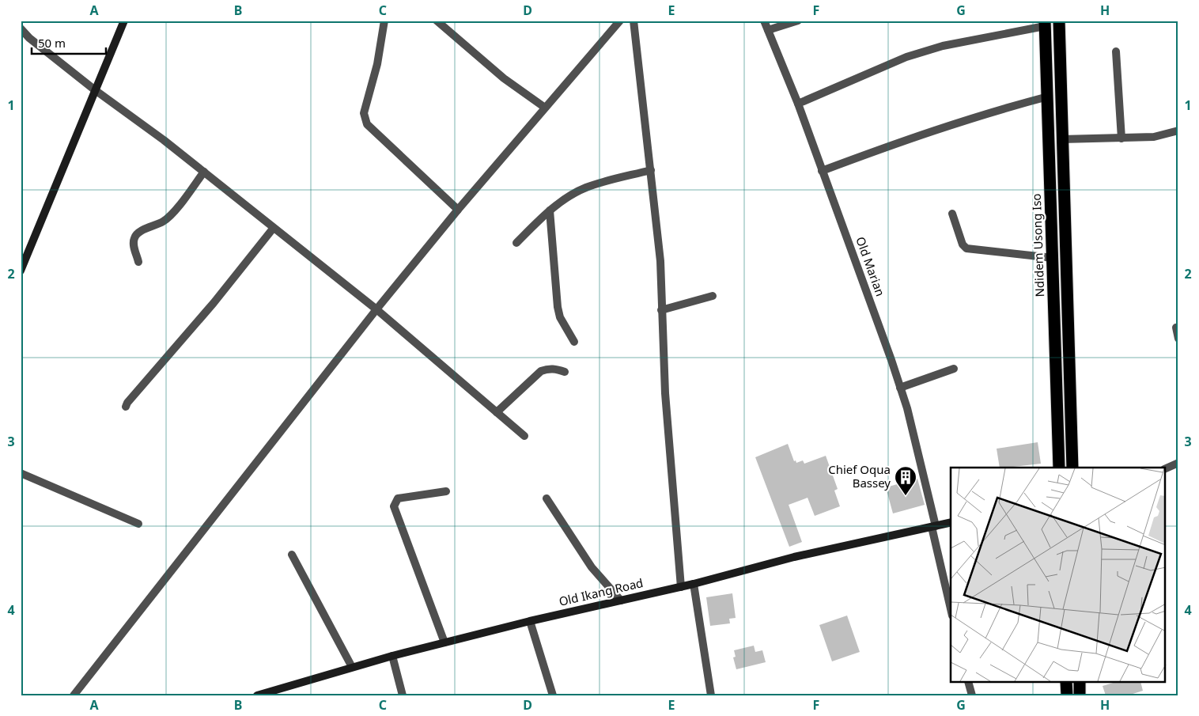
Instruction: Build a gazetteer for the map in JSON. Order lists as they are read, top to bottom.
{
  "streets": {
    "highway": ["Ndidem Usong Iso"],
    "street": ["Old Marian", "Old Ikang Road"]
  },
  "crossings": [
    ["Old Marian", "Old Ikang Road"]
  ],
  "places": {
    "building": ["Chief Oqua Bassey"]
  },
  "scale_bar": "50 m",
  "grid": {
    "columns": [
      "A",
      "B",
      "C",
      "D",
      "E",
      "F",
      "G",
      "H"
    ],
    "rows": [
      "1",
      "2",
      "3",
      "4"
    ]
  }
}
